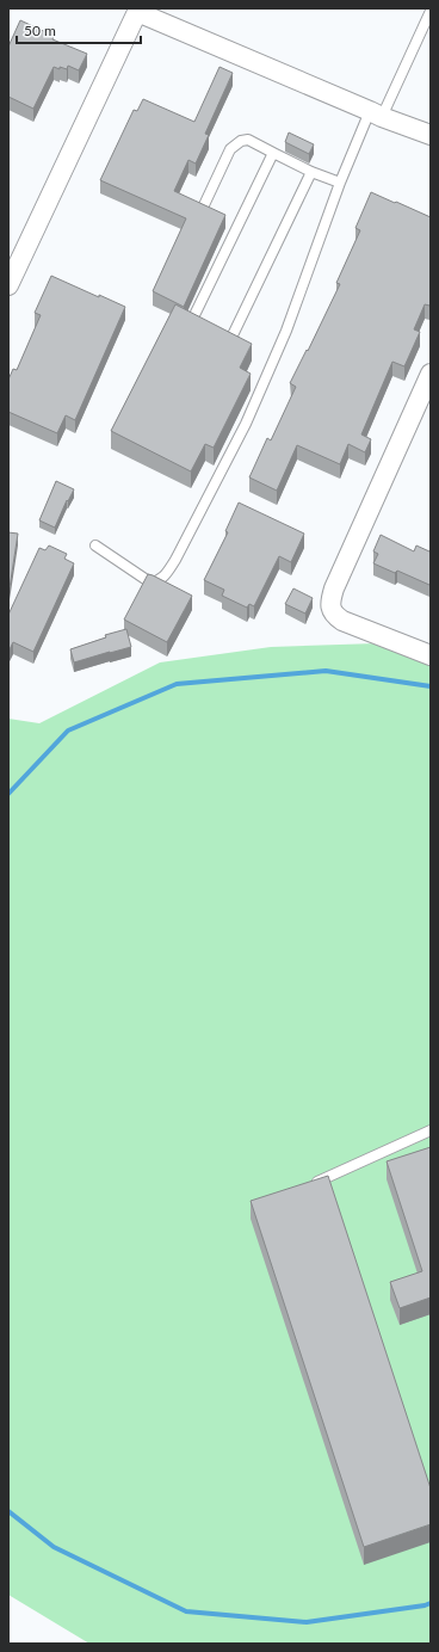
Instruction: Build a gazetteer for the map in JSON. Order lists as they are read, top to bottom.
{
  "scale_bar": "50 m"
}
